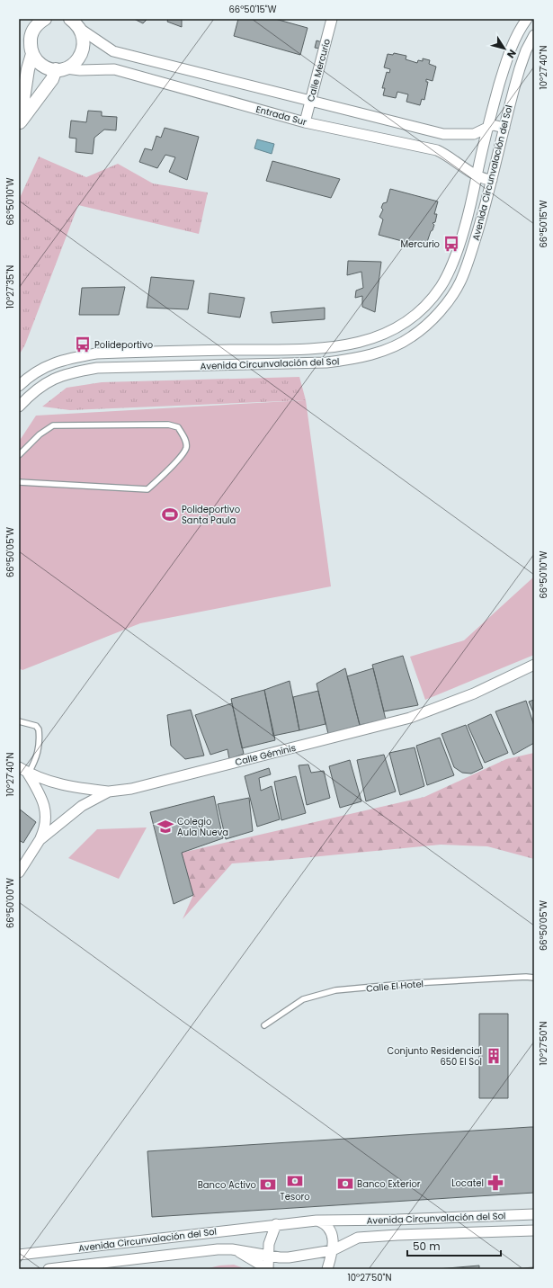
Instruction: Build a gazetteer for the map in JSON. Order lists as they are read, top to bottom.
{
  "streets": {
    "street": [
      "Calle Mercurio",
      "Entrada Sur",
      "Avenida Circunvalación del Sol",
      "Calle Géminis"
    ],
    "lane": ["Calle El Hotel"]
  },
  "crossings": [
    ["Calle Mercurio", "Entrada Sur"],
    ["Entrada Sur", "Avenida Circunvalación del Sol"]
  ],
  "places": {
    "bus stop": ["Mercurio", "Polideportivo"],
    "sports": ["Polideportivo Santa Paula"],
    "school or university": ["Colegio Aula Nueva"],
    "building": ["Conjunto Residencial 650 El Sol"],
    "bank": ["Tesoro", "Banco Exterior", "Banco Activo"],
    "pharmacy": ["Locatel"]
  },
  "scale_bar": "50 m",
  "north": "bottom right",
  "coordinates": [
    "66°50'15\"W",
    "10°27'40\"N",
    "66°50'10\"W",
    "10°27'35\"N",
    "66°50'05\"W",
    "66°50'00\"W",
    "10°27'50\"N"
  ]
}
